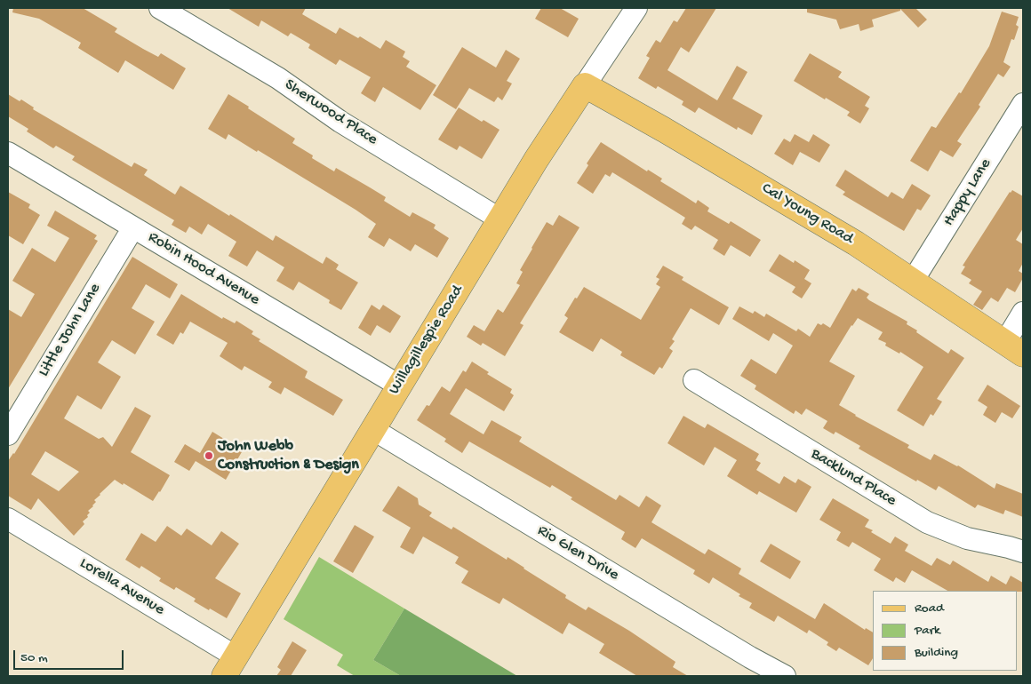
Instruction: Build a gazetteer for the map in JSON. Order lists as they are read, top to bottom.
{
  "streets": {
    "main road": ["Cal Young Road", "Willagillespie Road"],
    "street": [
      "Sherwood Place",
      "Happy Lane",
      "Robin Hood Avenue",
      "Little John Lane",
      "Backlund Place",
      "Rio Glen Drive",
      "Lorella Avenue"
    ]
  },
  "crossings": [
    ["Sherwood Place", "Willagillespie Road"],
    ["Happy Lane", "Cal Young Road"],
    ["Cal Young Road", "Willagillespie Road"],
    ["Robin Hood Avenue", "Little John Lane"],
    ["Robin Hood Avenue", "Willagillespie Road"],
    ["Willagillespie Road", "Rio Glen Drive"],
    ["Willagillespie Road", "Lorella Avenue"]
  ],
  "places": ["John Webb Construction & Design"],
  "legend": ["Road", "Park", "Building"],
  "scale_bar": "50 m"
}
